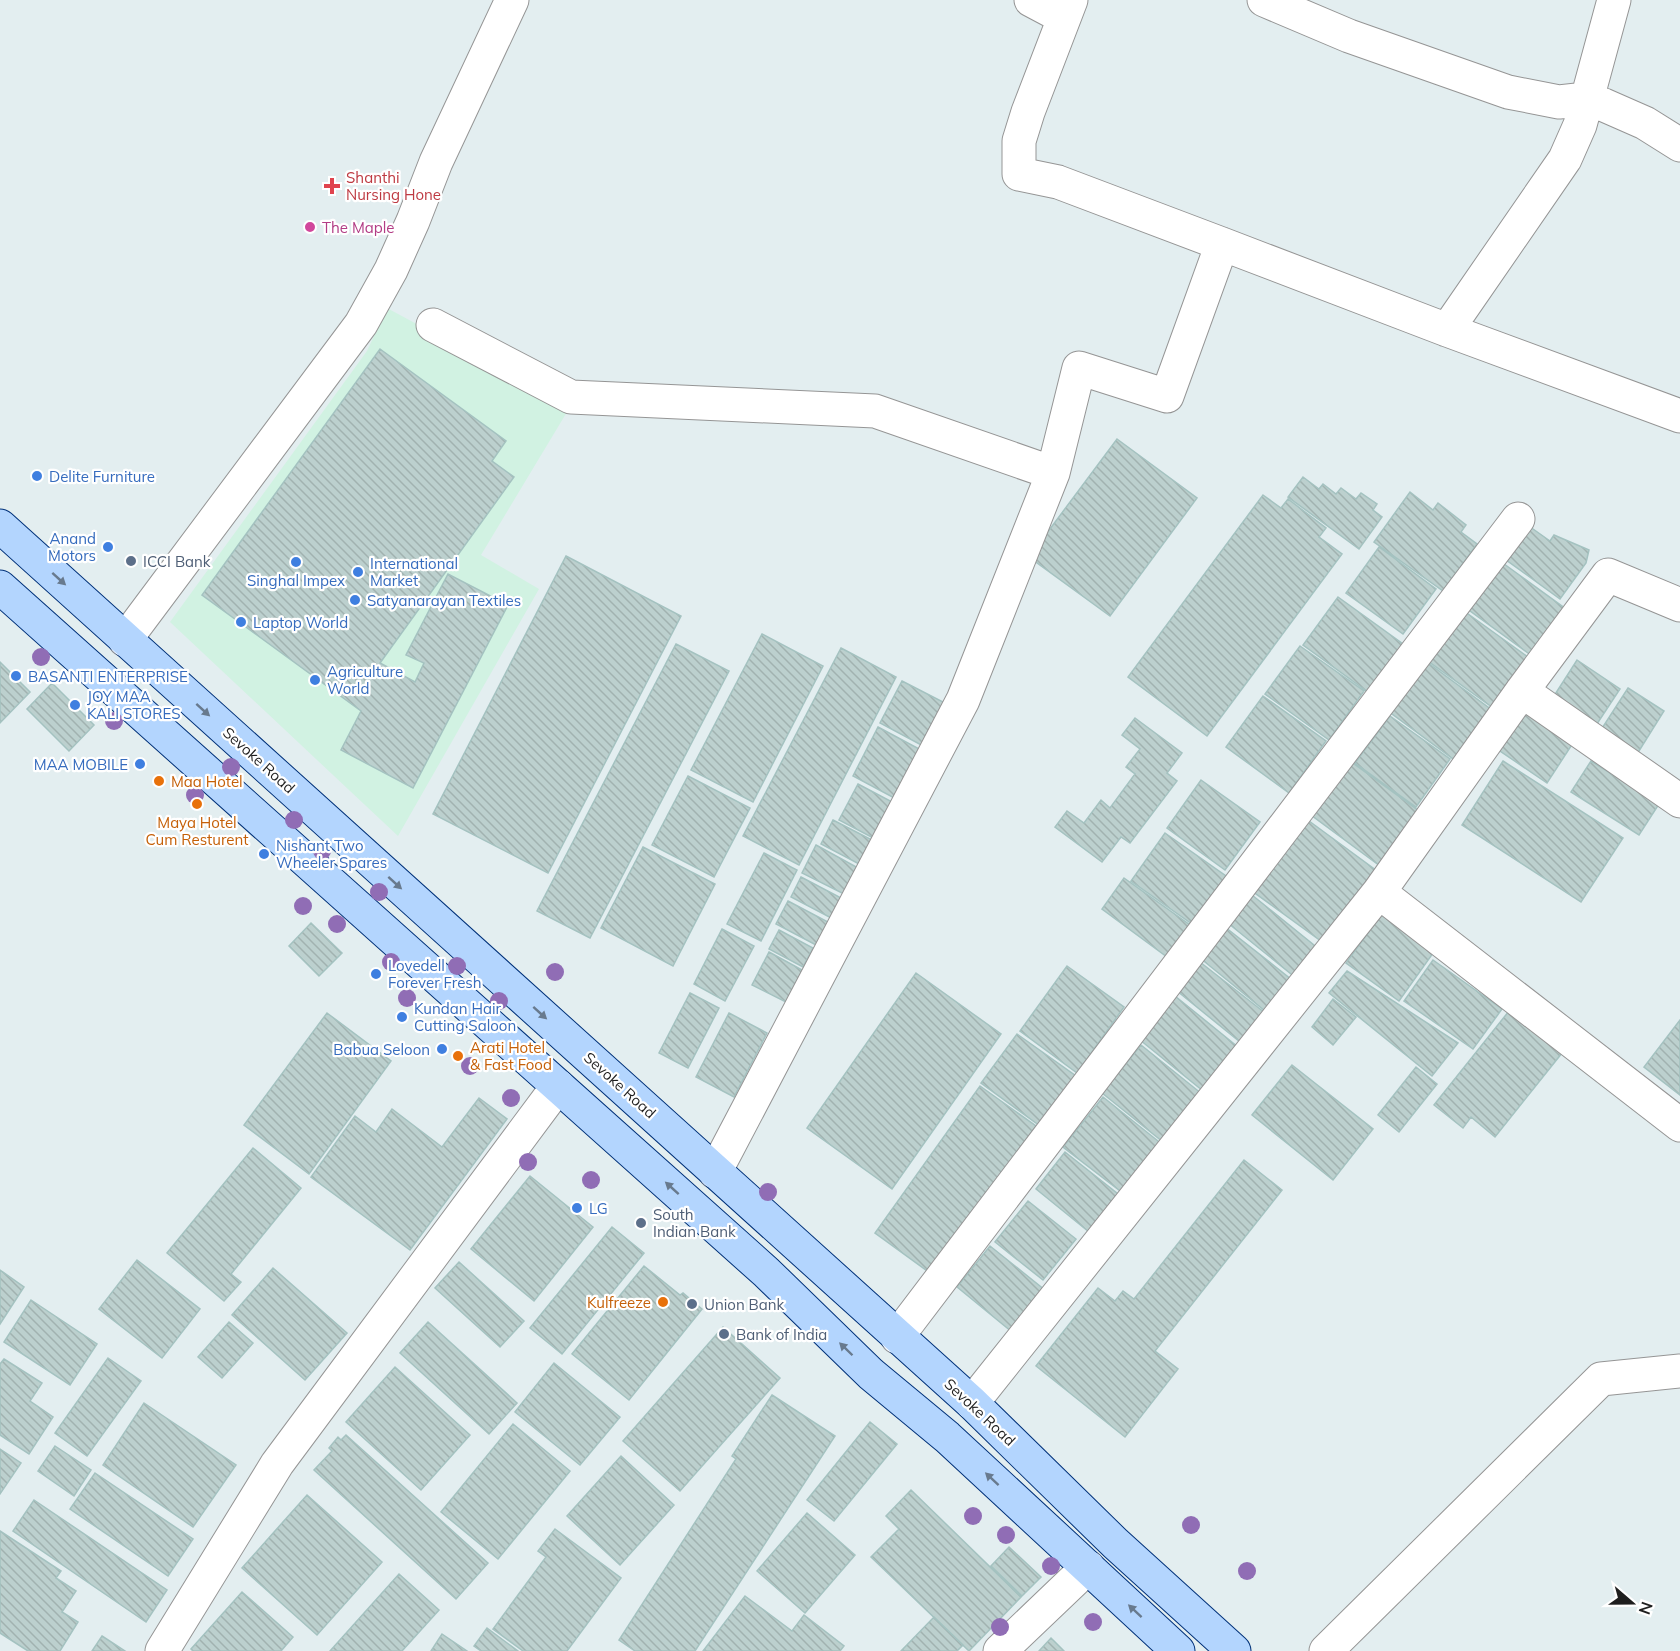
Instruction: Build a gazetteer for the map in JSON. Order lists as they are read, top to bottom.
{
  "streets": {
    "main road": ["Sevoke Road"]
  },
  "places": {
    "health": ["Shanthi Nursing Hone"],
    "other": [
      "The Maple",
      "Delite Furniture",
      "Anand Motors",
      "ICCI Bank",
      "Singhal Impex",
      "International Market",
      "Satyanarayan Textiles",
      "Laptop World",
      "BASANTI ENTERPRISE",
      "Agriculture World",
      "JOY MAA KALI STORES",
      "MAA MOBILE",
      "Maa Hotel",
      "Maya Hotel Cum Resturent",
      "Nishant Two Wheeler Spares",
      "Lovedell Forever Fresh",
      "Kundan Hair Cutting Saloon",
      "Babua Seloon",
      "Arati Hotel & Fast Food",
      "LG",
      "South Indian Bank",
      "Kulfreeze",
      "Union Bank",
      "Bank of India"
    ]
  },
  "north": "right"
}
